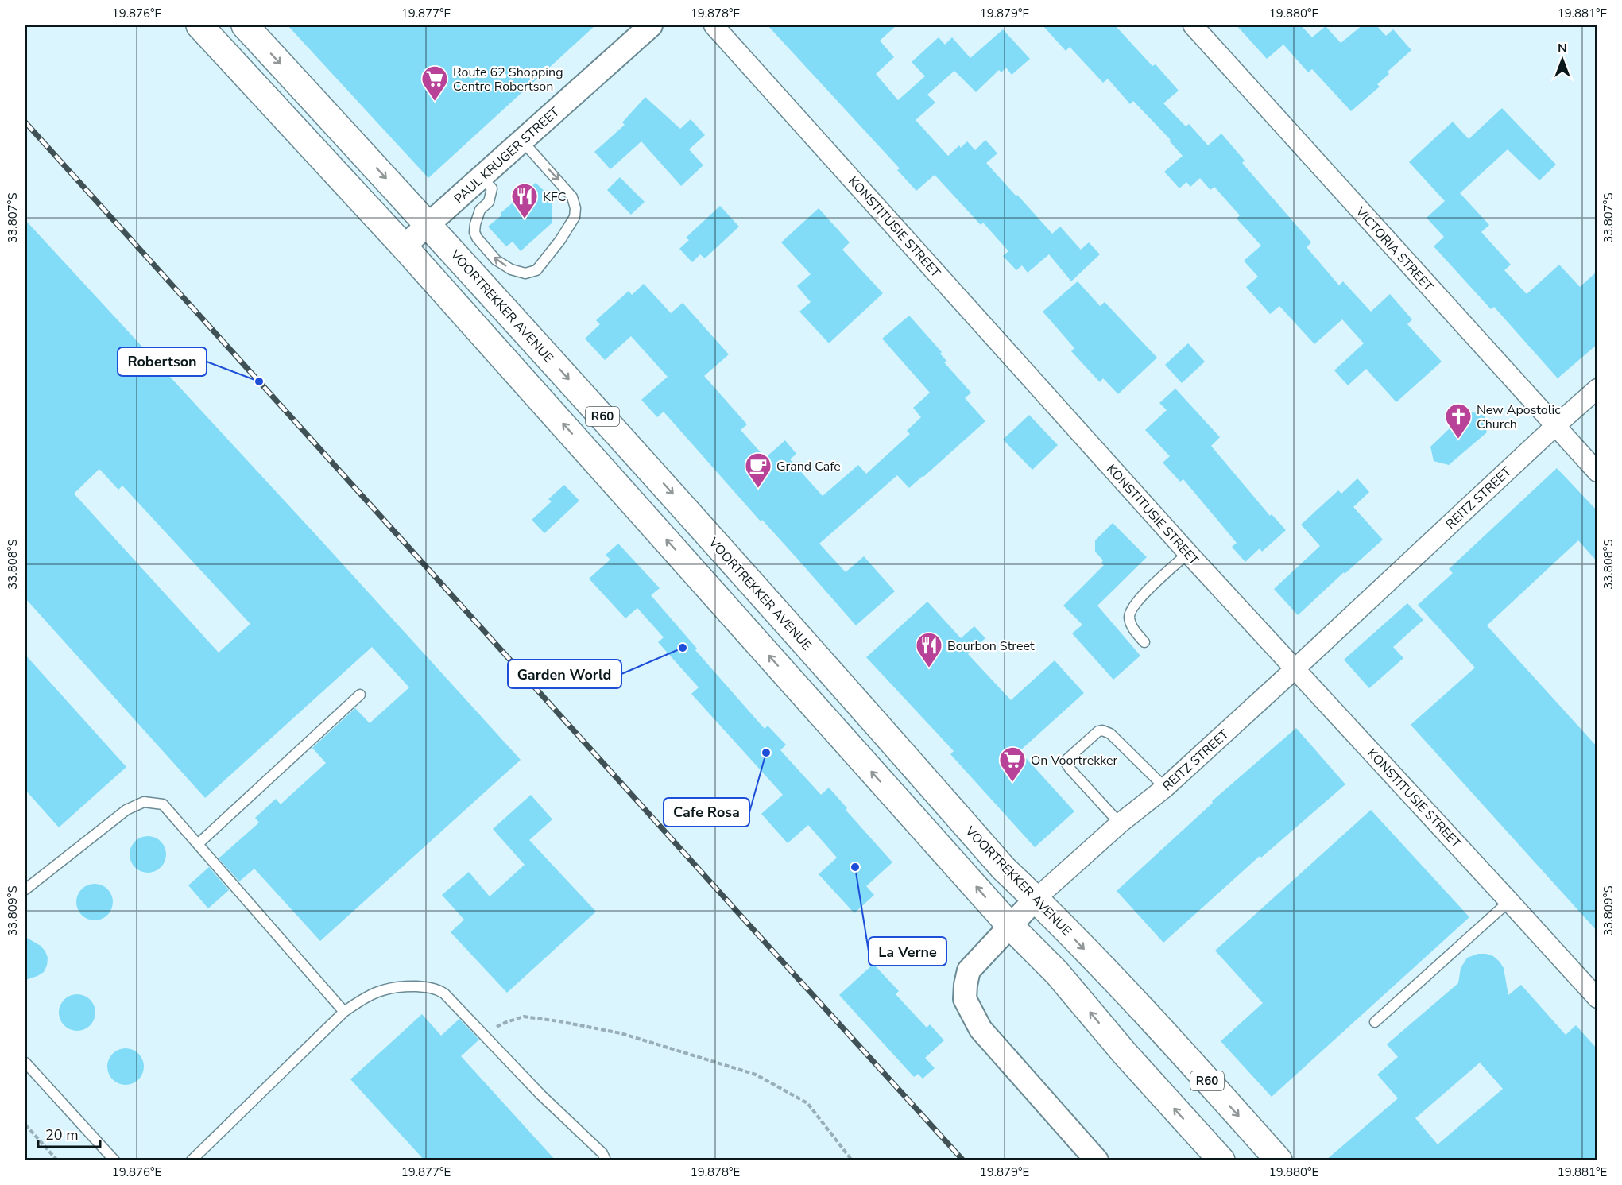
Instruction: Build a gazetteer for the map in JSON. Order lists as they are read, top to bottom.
{
  "streets": {
    "main road": ["VOORTREKKER AVENUE", "R60"],
    "street": [
      "PAUL KRUGER STREET",
      "KONSTITUSIE STREET",
      "VICTORIA STREET",
      "REITZ STREET"
    ]
  },
  "crossings": [
    ["PAUL KRUGER STREET", "VOORTREKKER AVENUE"],
    ["PAUL KRUGER STREET", "R60"],
    ["KONSTITUSIE STREET", "REITZ STREET"],
    ["VICTORIA STREET", "REITZ STREET"],
    ["VOORTREKKER AVENUE", "REITZ STREET"],
    ["R60", "REITZ STREET"]
  ],
  "places": {
    "supermarket": ["Route 62 Shopping Centre Robertson", "On Voortrekker"],
    "restaurant": ["KFC", "Bourbon Street"],
    "other": [
      "Robertson",
      "Garden World",
      "Cafe Rosa",
      "La Verne"
    ],
    "church": ["New Apostolic Church"],
    "cafe": ["Grand Cafe"]
  },
  "scale_bar": "20 m",
  "north": "top",
  "coordinates": [
    "19.876°E",
    "19.877°E",
    "19.878°E",
    "19.879°E",
    "19.880°E",
    "19.881°E",
    "33.807°S",
    "33.808°S",
    "33.809°S"
  ]
}
